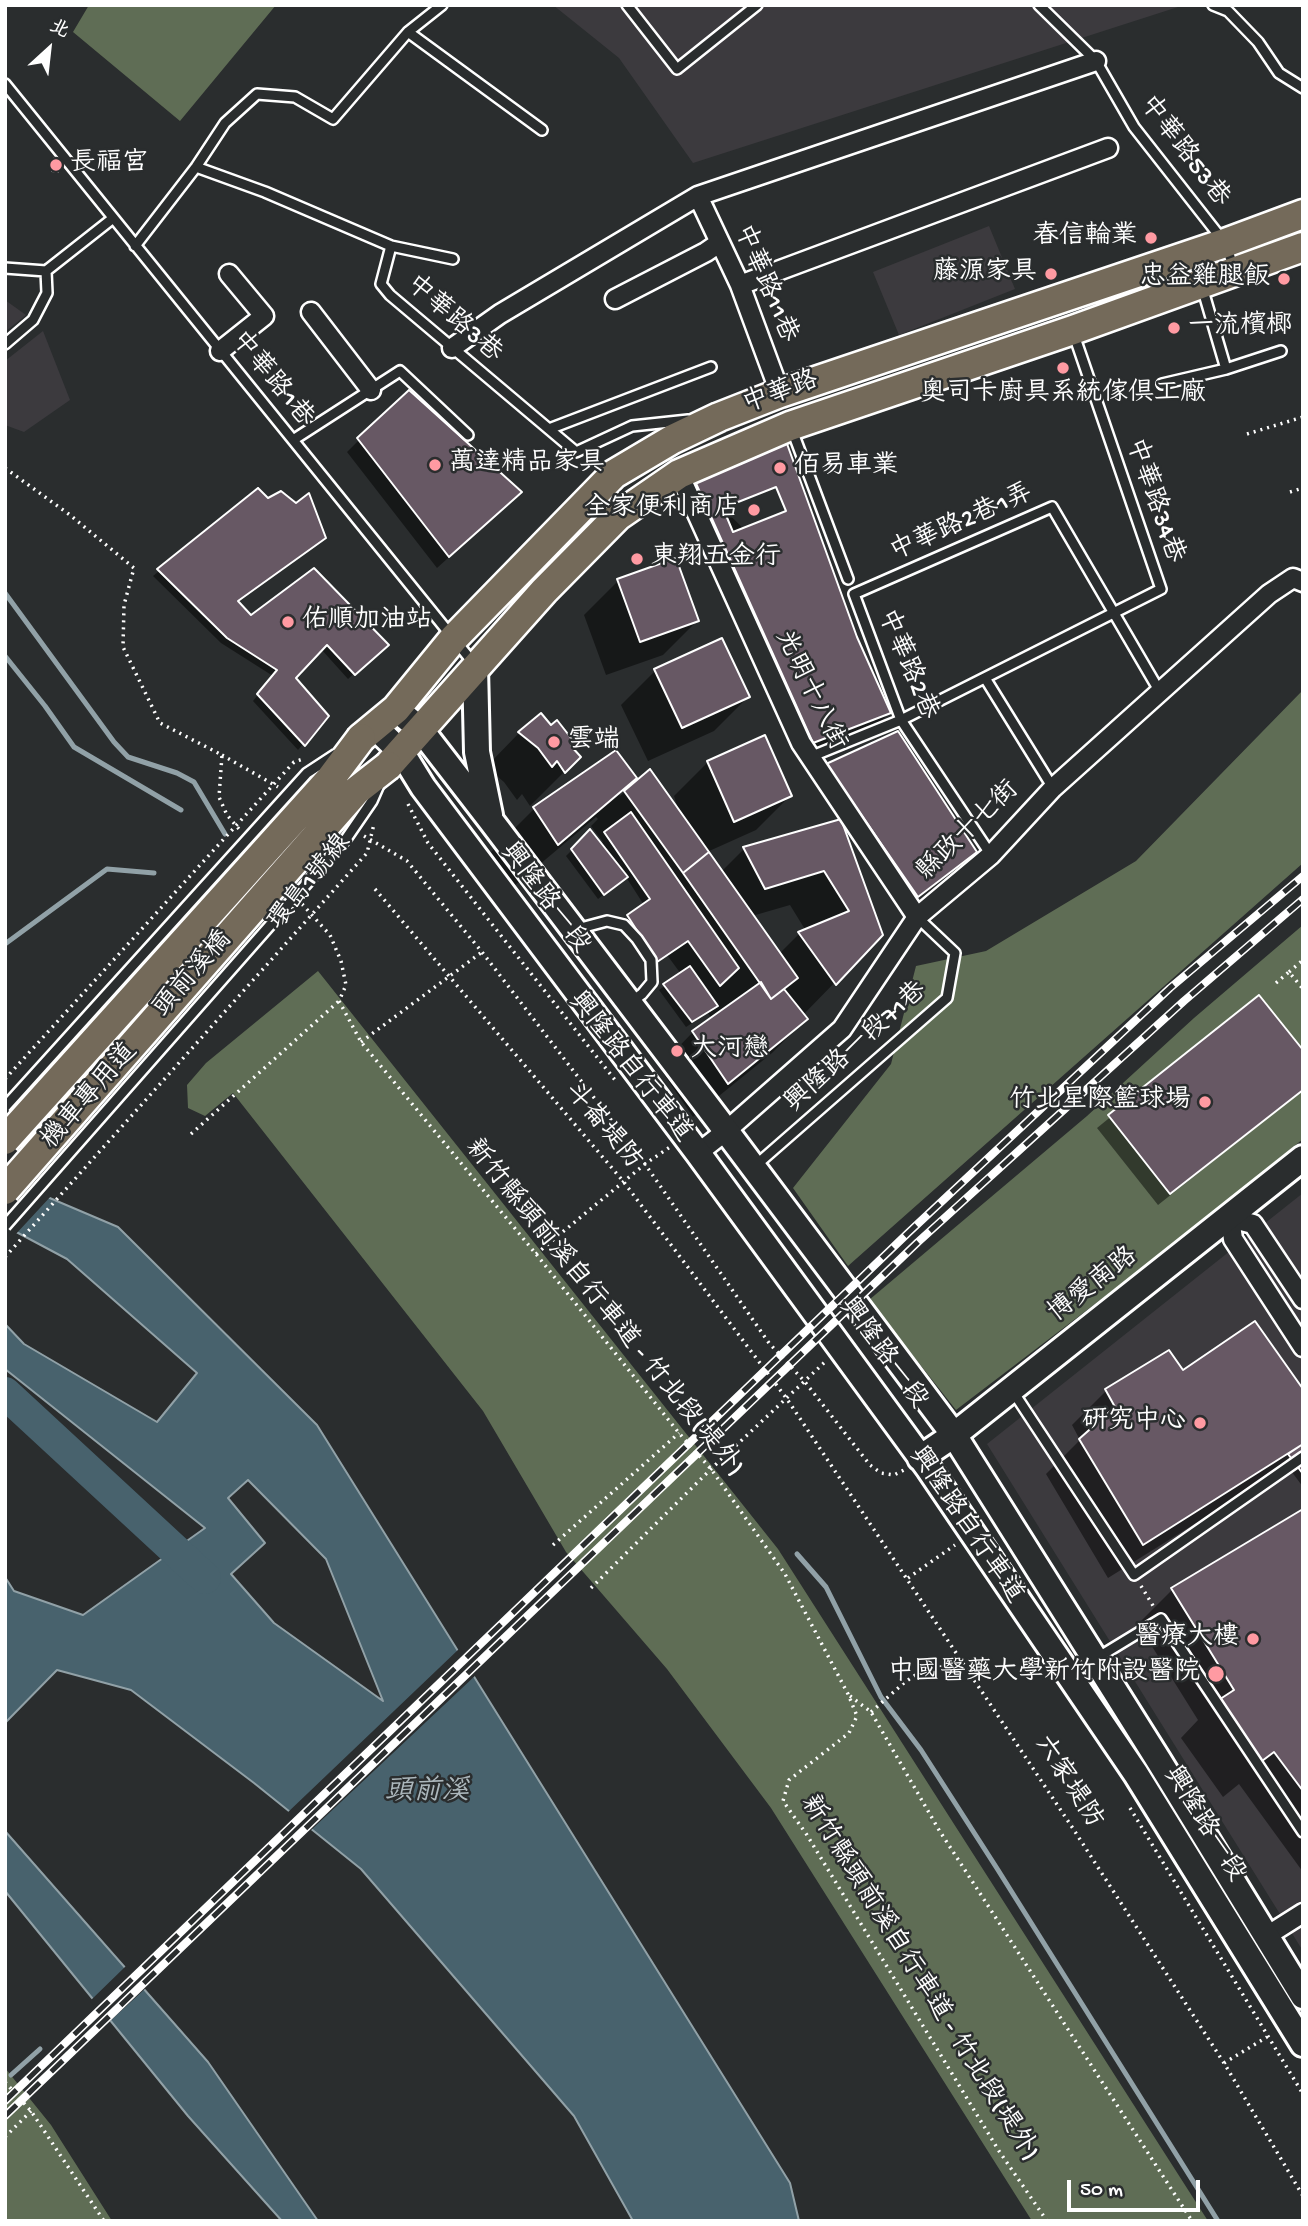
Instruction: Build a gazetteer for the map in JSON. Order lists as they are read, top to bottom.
{
  "streets": {
    "main road": ["中華路", "頭前溪橋"],
    "street": [
      "中華路11巷",
      "光明十八街",
      "縣政十七街",
      "興隆路一段",
      "博愛南路"
    ],
    "lane": [
      "中華路53巷",
      "中華路3巷",
      "中華路1巷",
      "中華路34巷",
      "中華路2巷1弄",
      "中華路2巷",
      "興隆路一段71巷",
      "機車專用道"
    ],
    "path": [
      "環島1號線",
      "興隆路自行車道",
      "斗崙堤防",
      "新竹縣頭前溪自行車道 - 竹北段(堤外)",
      "六家堤防"
    ]
  },
  "crossings": [
    ["中華路53巷", "中華路"],
    ["中華路11巷", "中華路"],
    ["中華路3巷", "中華路"],
    ["中華路1巷", "中華路"],
    ["中華路", "中華路34巷"],
    ["中華路", "光明十八街"],
    ["中華路", "興隆路一段"],
    ["中華路", "頭前溪橋"],
    ["中華路", "興隆路自行車道"],
    ["中華路", "機車專用道"],
    ["中華路34巷", "中華路2巷1弄"],
    ["中華路2巷1弄", "中華路2巷"],
    ["中華路2巷", "縣政十七街"],
    ["光明十八街", "縣政十七街"],
    ["光明十八街", "興隆路一段71巷"],
    ["縣政十七街", "興隆路一段"],
    ["縣政十七街", "興隆路一段71巷"],
    ["興隆路一段", "頭前溪橋"],
    ["興隆路一段", "興隆路一段71巷"],
    ["興隆路一段", "興隆路自行車道"],
    ["興隆路一段", "機車專用道"],
    ["興隆路一段", "博愛南路"],
    ["頭前溪橋", "興隆路自行車道"],
    ["頭前溪橋", "機車專用道"],
    ["興隆路自行車道", "機車專用道"],
    ["興隆路自行車道", "六家堤防"],
    ["斗崙堤防", "六家堤防"]
  ],
  "water": ["頭前溪"],
  "places": [
    "長福宮",
    "春信輪業",
    "藤源家具",
    "忠益雞腿飯",
    "一流檳榔",
    "奧司卡廚具系統傢俱工廠",
    "萬達精品家具",
    "佰易車業",
    "全家便利商店",
    "東翔五金行",
    "佑順加油站",
    "雲端",
    "大河戀",
    "竹北星際籃球場",
    "研究中心",
    "醫療大樓",
    "中國醫藥大學新竹附設醫院"
  ],
  "scale_bar": "50 m",
  "north": "top right"
}
